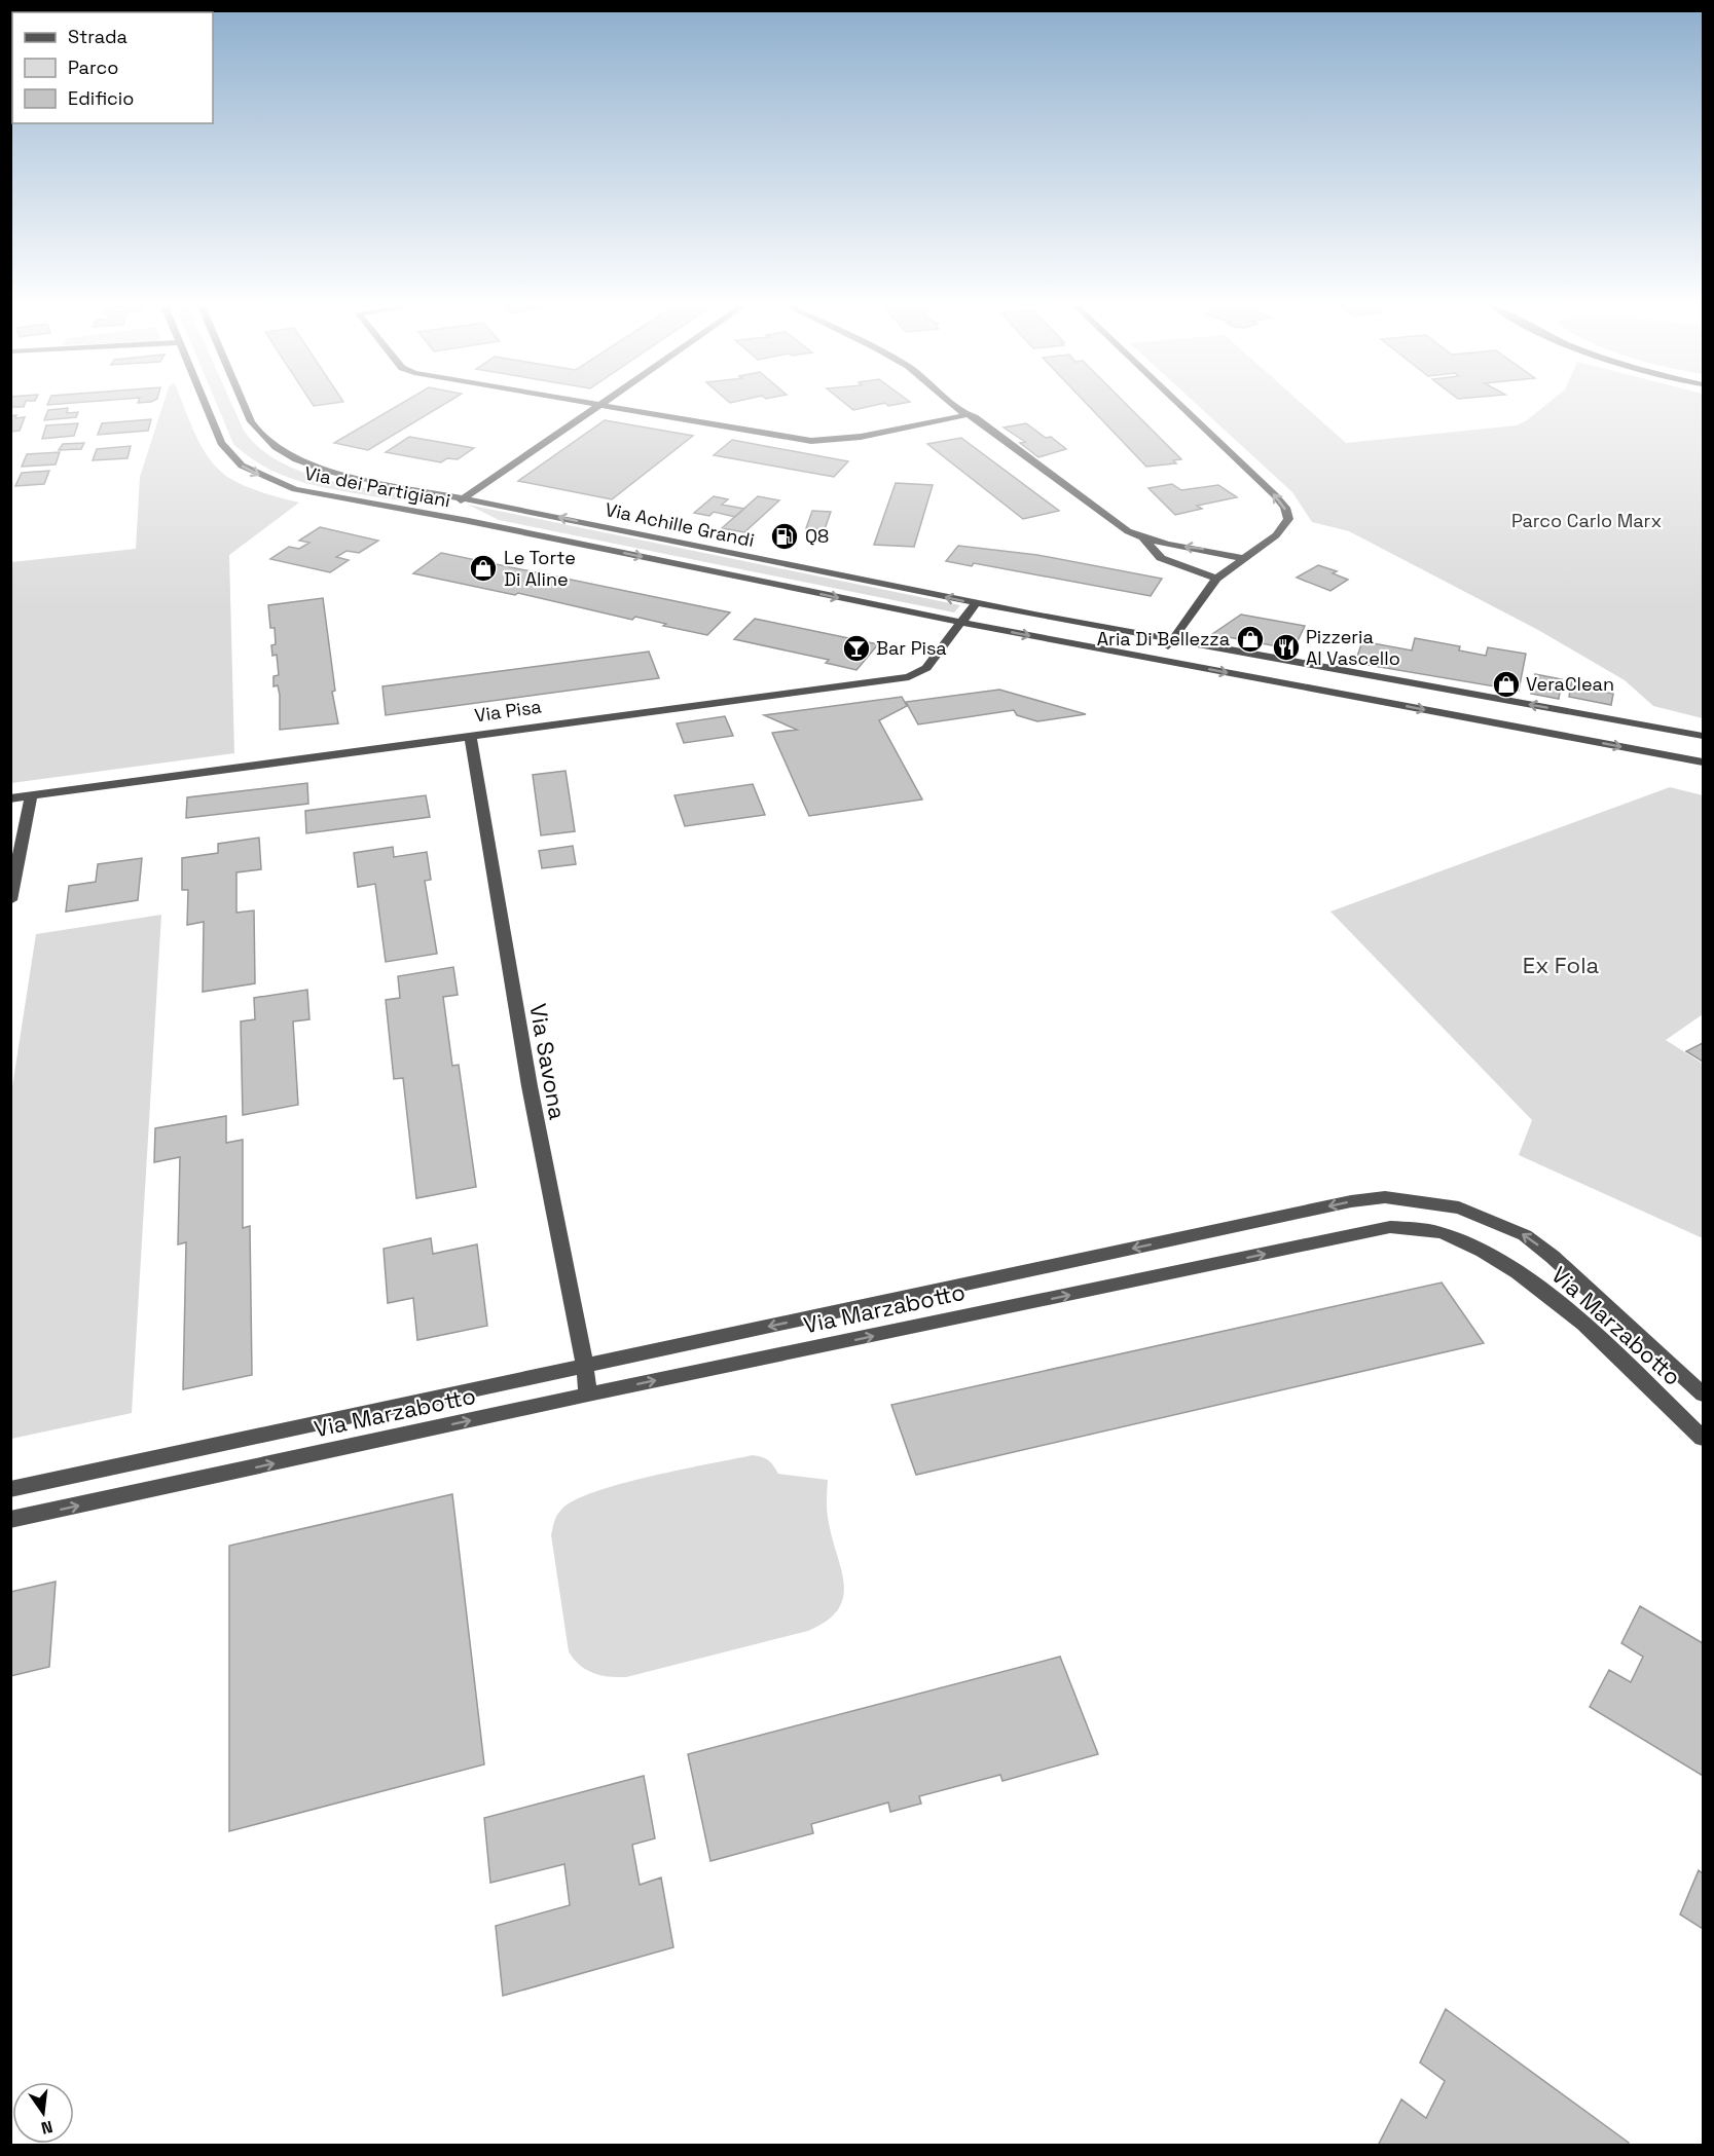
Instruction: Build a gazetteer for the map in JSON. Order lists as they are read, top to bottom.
{
  "streets": {
    "street": [
      "Via dei Partigiani",
      "Via Achille Grandi",
      "Via Pisa",
      "Via Savona",
      "Via Marzabotto"
    ]
  },
  "crossings": [
    ["Via dei Partigiani", "Via Achille Grandi"],
    ["Via Achille Grandi", "Via Pisa"],
    ["Via Pisa", "Via Savona"],
    ["Via Savona", "Via Marzabotto"]
  ],
  "parks": ["Parco Carlo Marx", "Ex Fola"],
  "places": {
    "fuel station": ["Q8"],
    "shop": ["Le Torte Di Aline", "Aria Di Bellezza", "VeraClean"],
    "restaurant": ["Pizzeria Al Vascello"],
    "bar": ["Bar Pisa"]
  },
  "legend": ["Strada", "Parco", "Edificio"],
  "north": "bottom"
}
